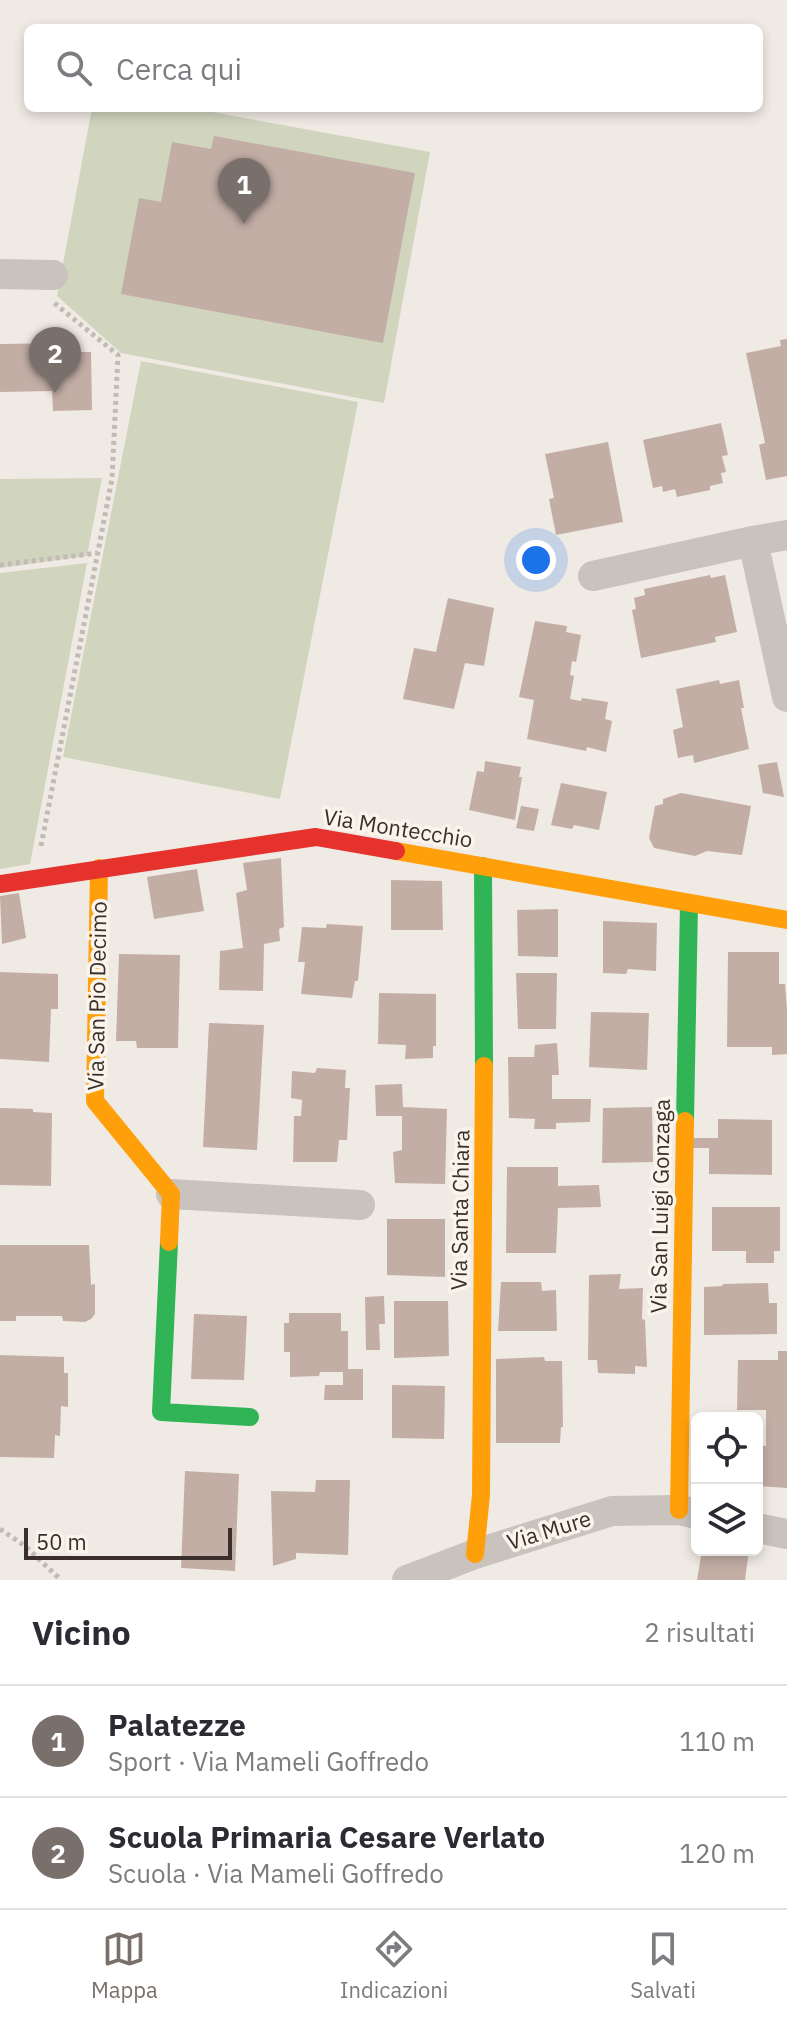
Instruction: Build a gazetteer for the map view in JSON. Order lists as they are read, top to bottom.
{
  "streets": {
    "street": [
      "Via Montecchio",
      "Via San Pio Decimo",
      "Via San Luigi Gonzaga",
      "Via Santa Chiara",
      "Via Mure"
    ]
  },
  "crossings": [
    ["Via Montecchio", "Via San Pio Decimo"],
    ["Via Montecchio", "Via San Luigi Gonzaga"],
    ["Via Montecchio", "Via Santa Chiara"],
    ["Via San Luigi Gonzaga", "Via Mure"],
    ["Via Santa Chiara", "Via Mure"]
  ],
  "scale_bar": "50 m",
  "page": {
    "search": "Cerca qui",
    "pins": ["1", "2"],
    "scale": "50 m",
    "heading": ["Vicino", "2 risultati"],
    "list": [
      {
        "mark": "1",
        "name": "Palatezze",
        "note": "Sport · Via Mameli Goffredo",
        "value": "110 m"
      },
      {
        "mark": "2",
        "name": "Scuola Primaria Cesare Verlato",
        "note": "Scuola · Via Mameli Goffredo",
        "value": "120 m"
      }
    ],
    "nav": ["Mappa", "Indicazioni", "Salvati"]
  }
}
